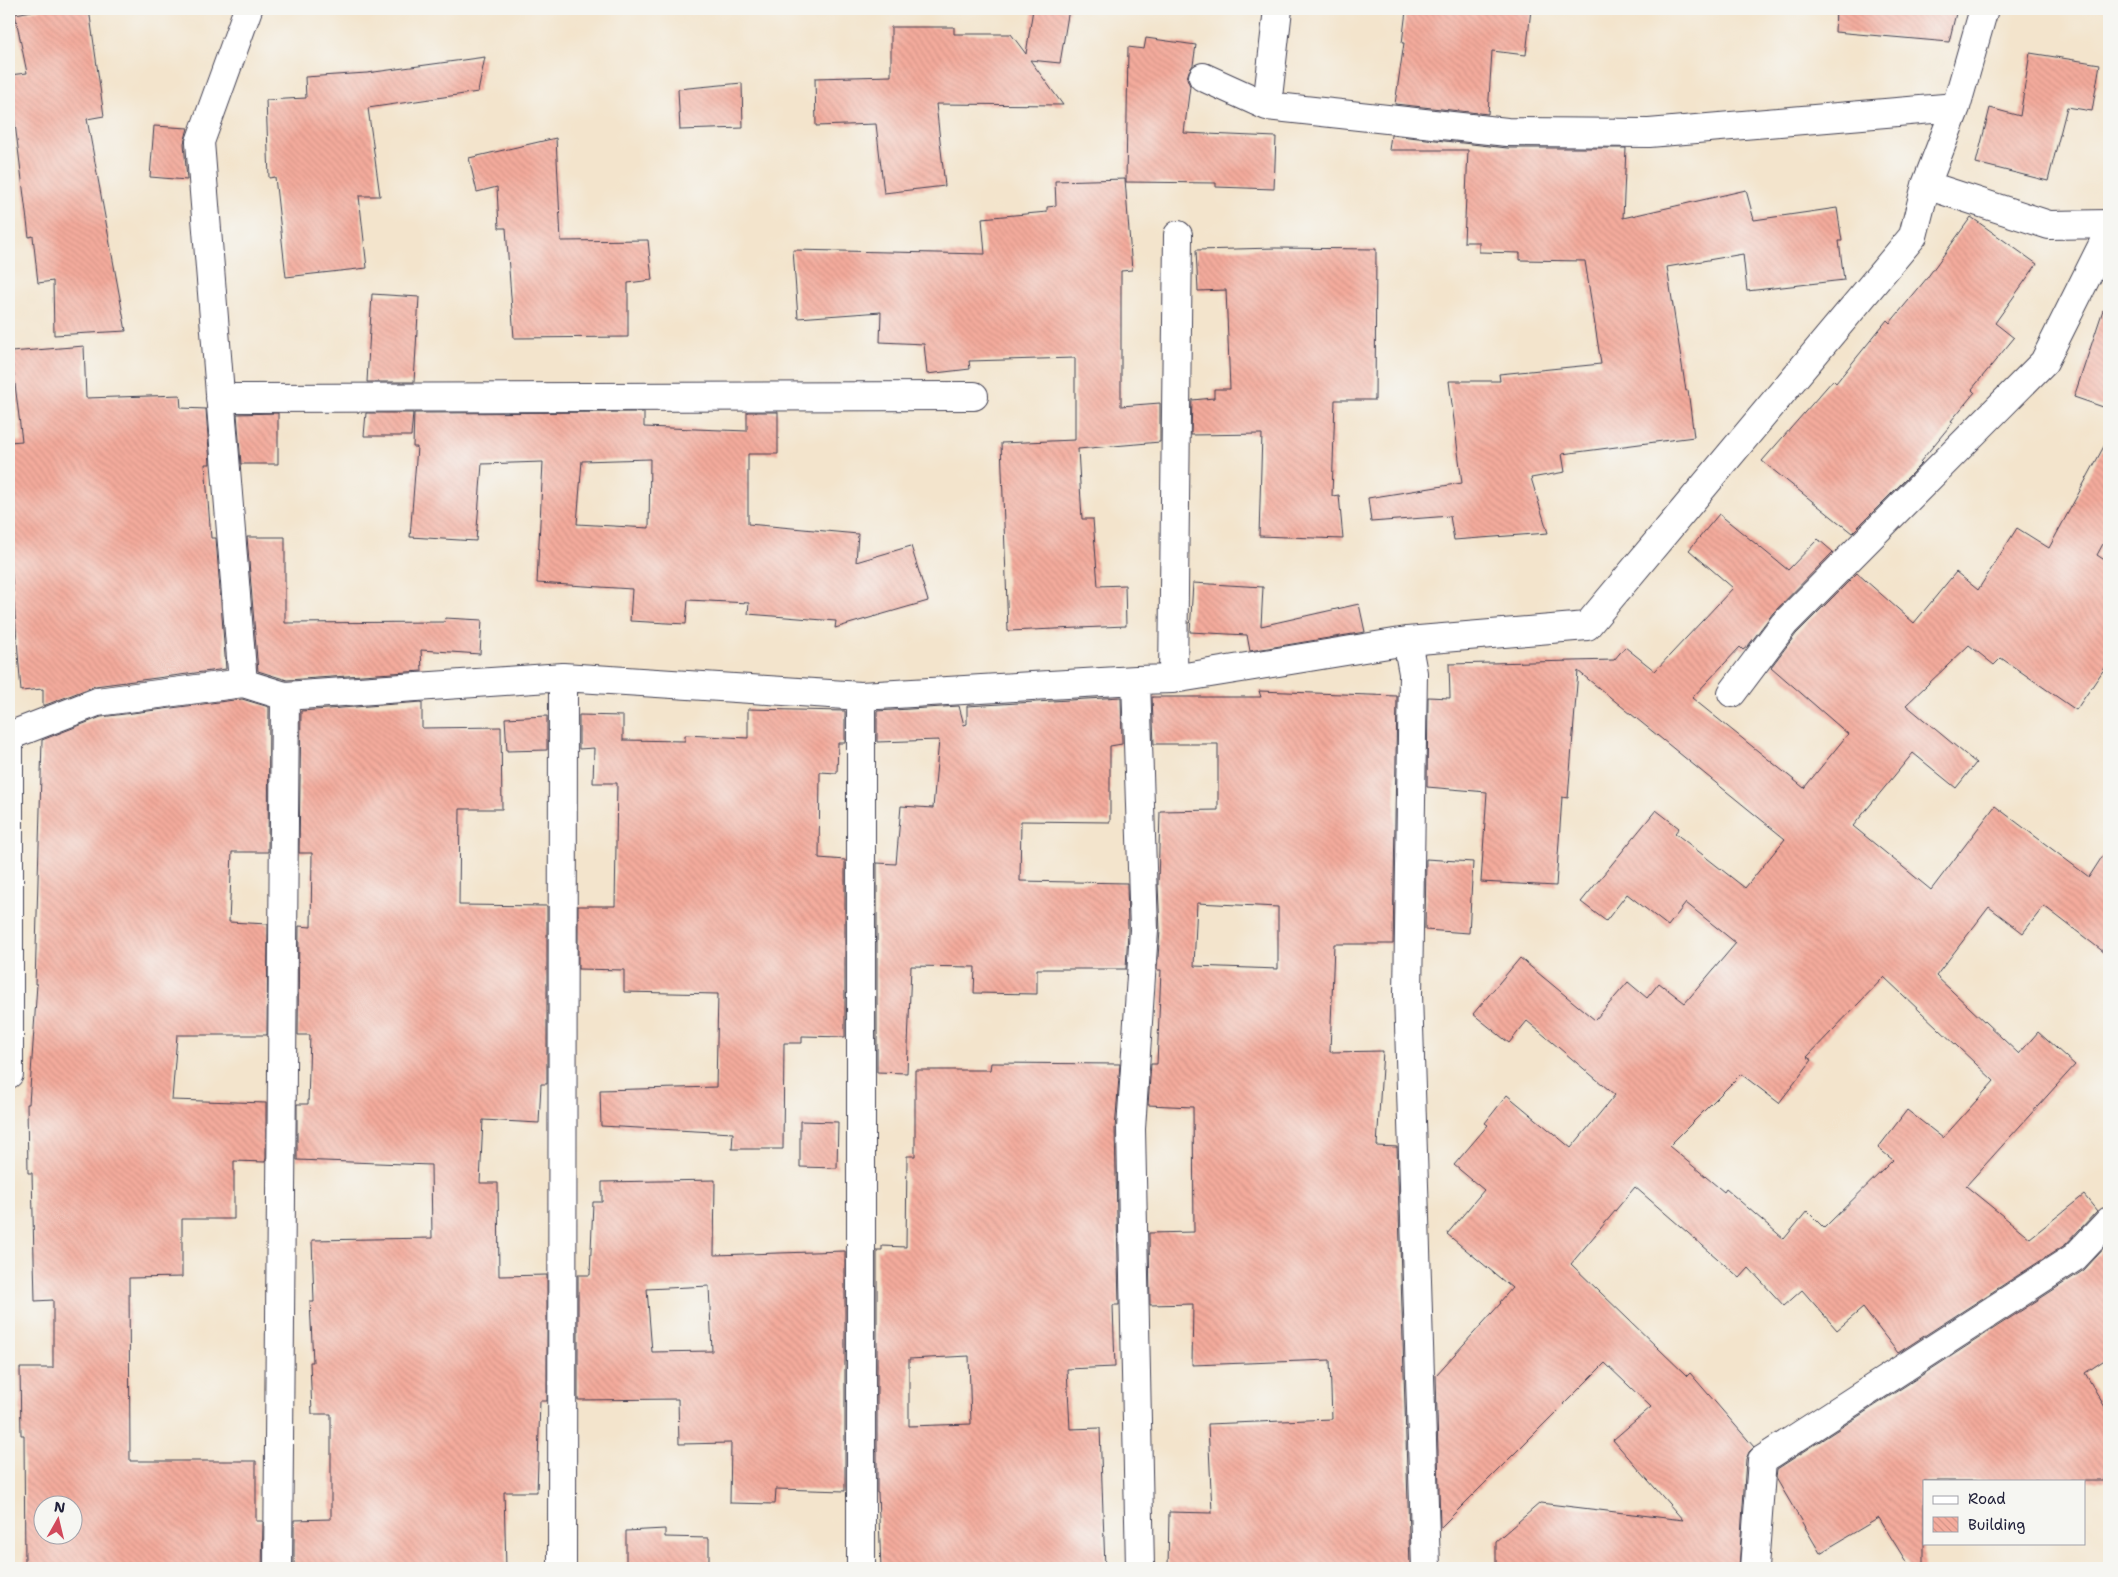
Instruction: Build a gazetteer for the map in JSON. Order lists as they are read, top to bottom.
{
  "legend": ["Road", "Building"],
  "north": "top"
}
